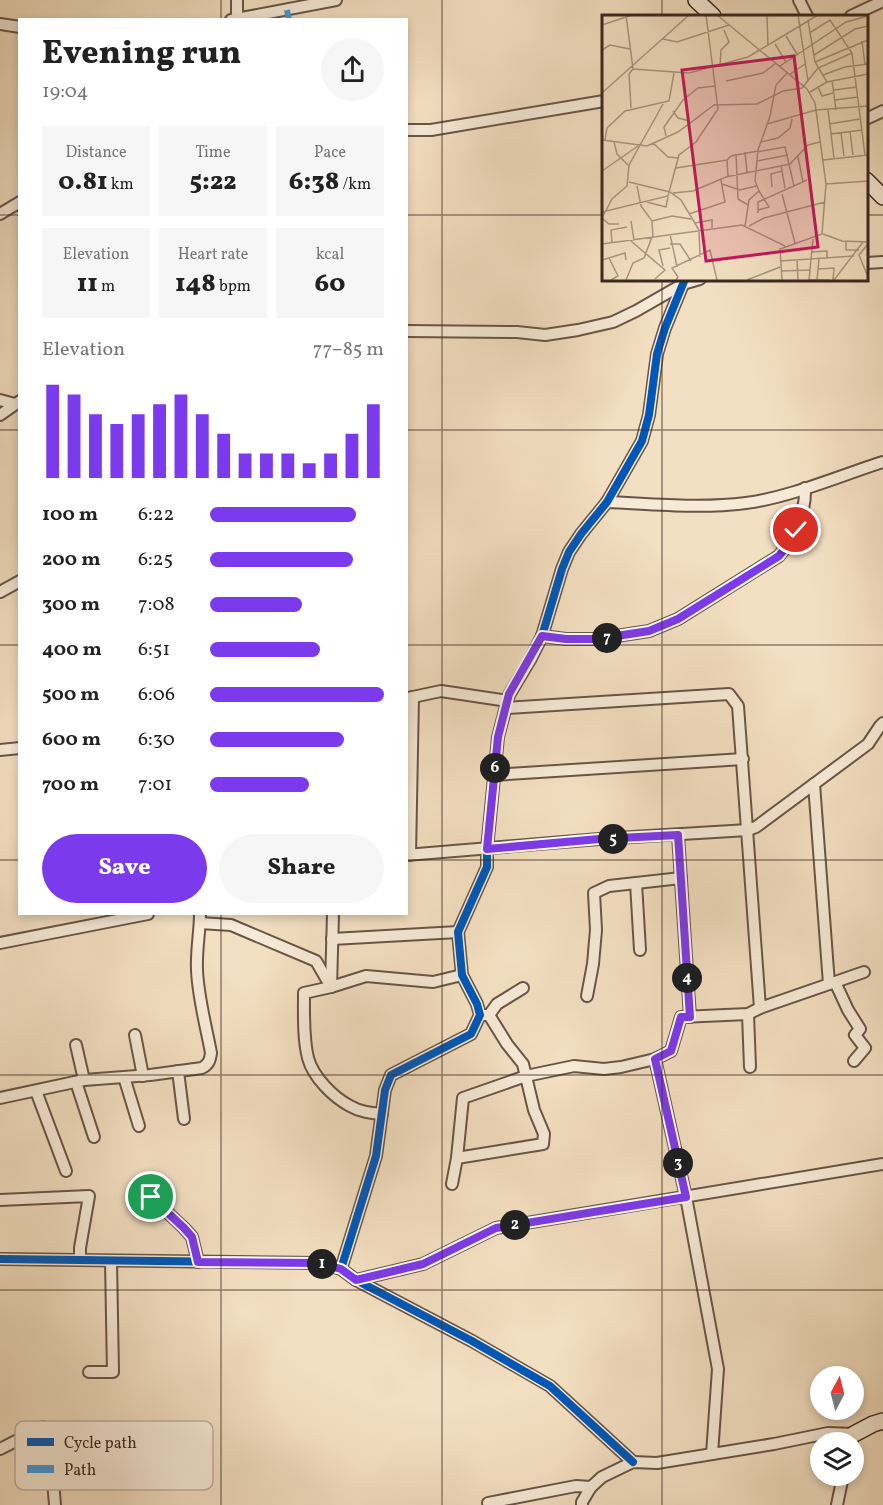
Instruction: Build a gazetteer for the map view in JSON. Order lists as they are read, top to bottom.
{
  "legend": ["Cycle path", "Path"],
  "north": "top",
  "page": {
    "heading": ["Evening run", "19:04"],
    "stats": [
      ["Distance", "0.81 km"],
      ["Time", "5:22"],
      ["Pace", "6:38 /km"],
      ["Elevation", "11 m"],
      ["Heart rate", "148 bpm"],
      ["kcal", "60"]
    ],
    "chart": ["Elevation", "77–85 m"],
    "list": [
      {
        "name": "100 m",
        "note": "6:22"
      },
      {
        "name": "200 m",
        "note": "6:25"
      },
      {
        "name": "300 m",
        "note": "7:08"
      },
      {
        "name": "400 m",
        "note": "6:51"
      },
      {
        "name": "500 m",
        "note": "6:06"
      },
      {
        "name": "600 m",
        "note": "6:30"
      },
      {
        "name": "700 m",
        "note": "7:01"
      }
    ],
    "pins": [
      "7",
      "6",
      "5",
      "4",
      "3",
      "2",
      "1"
    ],
    "buttons": ["Save", "Share"]
  }
}
